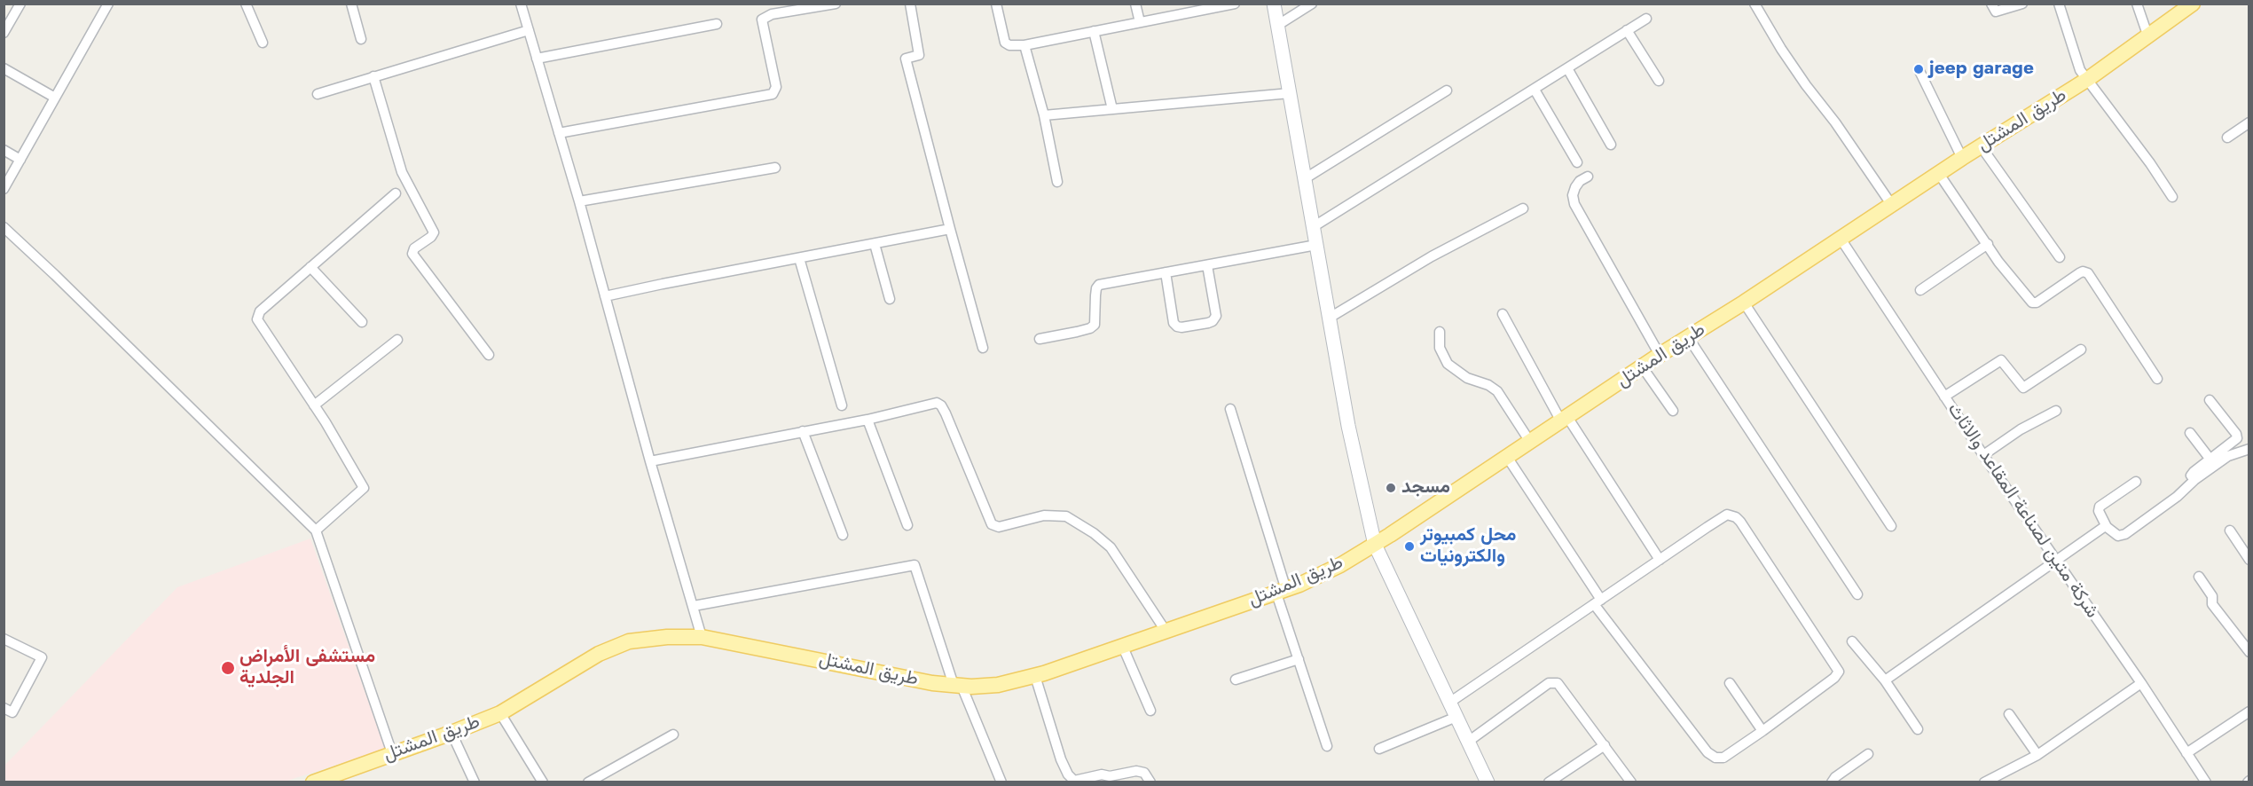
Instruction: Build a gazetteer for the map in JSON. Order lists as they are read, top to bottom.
{
  "streets": {
    "main road": ["طريق المشتل"],
    "street": ["شركة متين لصناعة المقاعد والاثاث"]
  },
  "crossings": [
    ["طريق المشتل", "شركة متين لصناعة المقاعد والاثاث"]
  ],
  "places": [
    "jeep garage",
    "مسجد",
    "محل كمبيوتر والكترونيات",
    "مستشفى الأمراض الجلدية"
  ]
}
